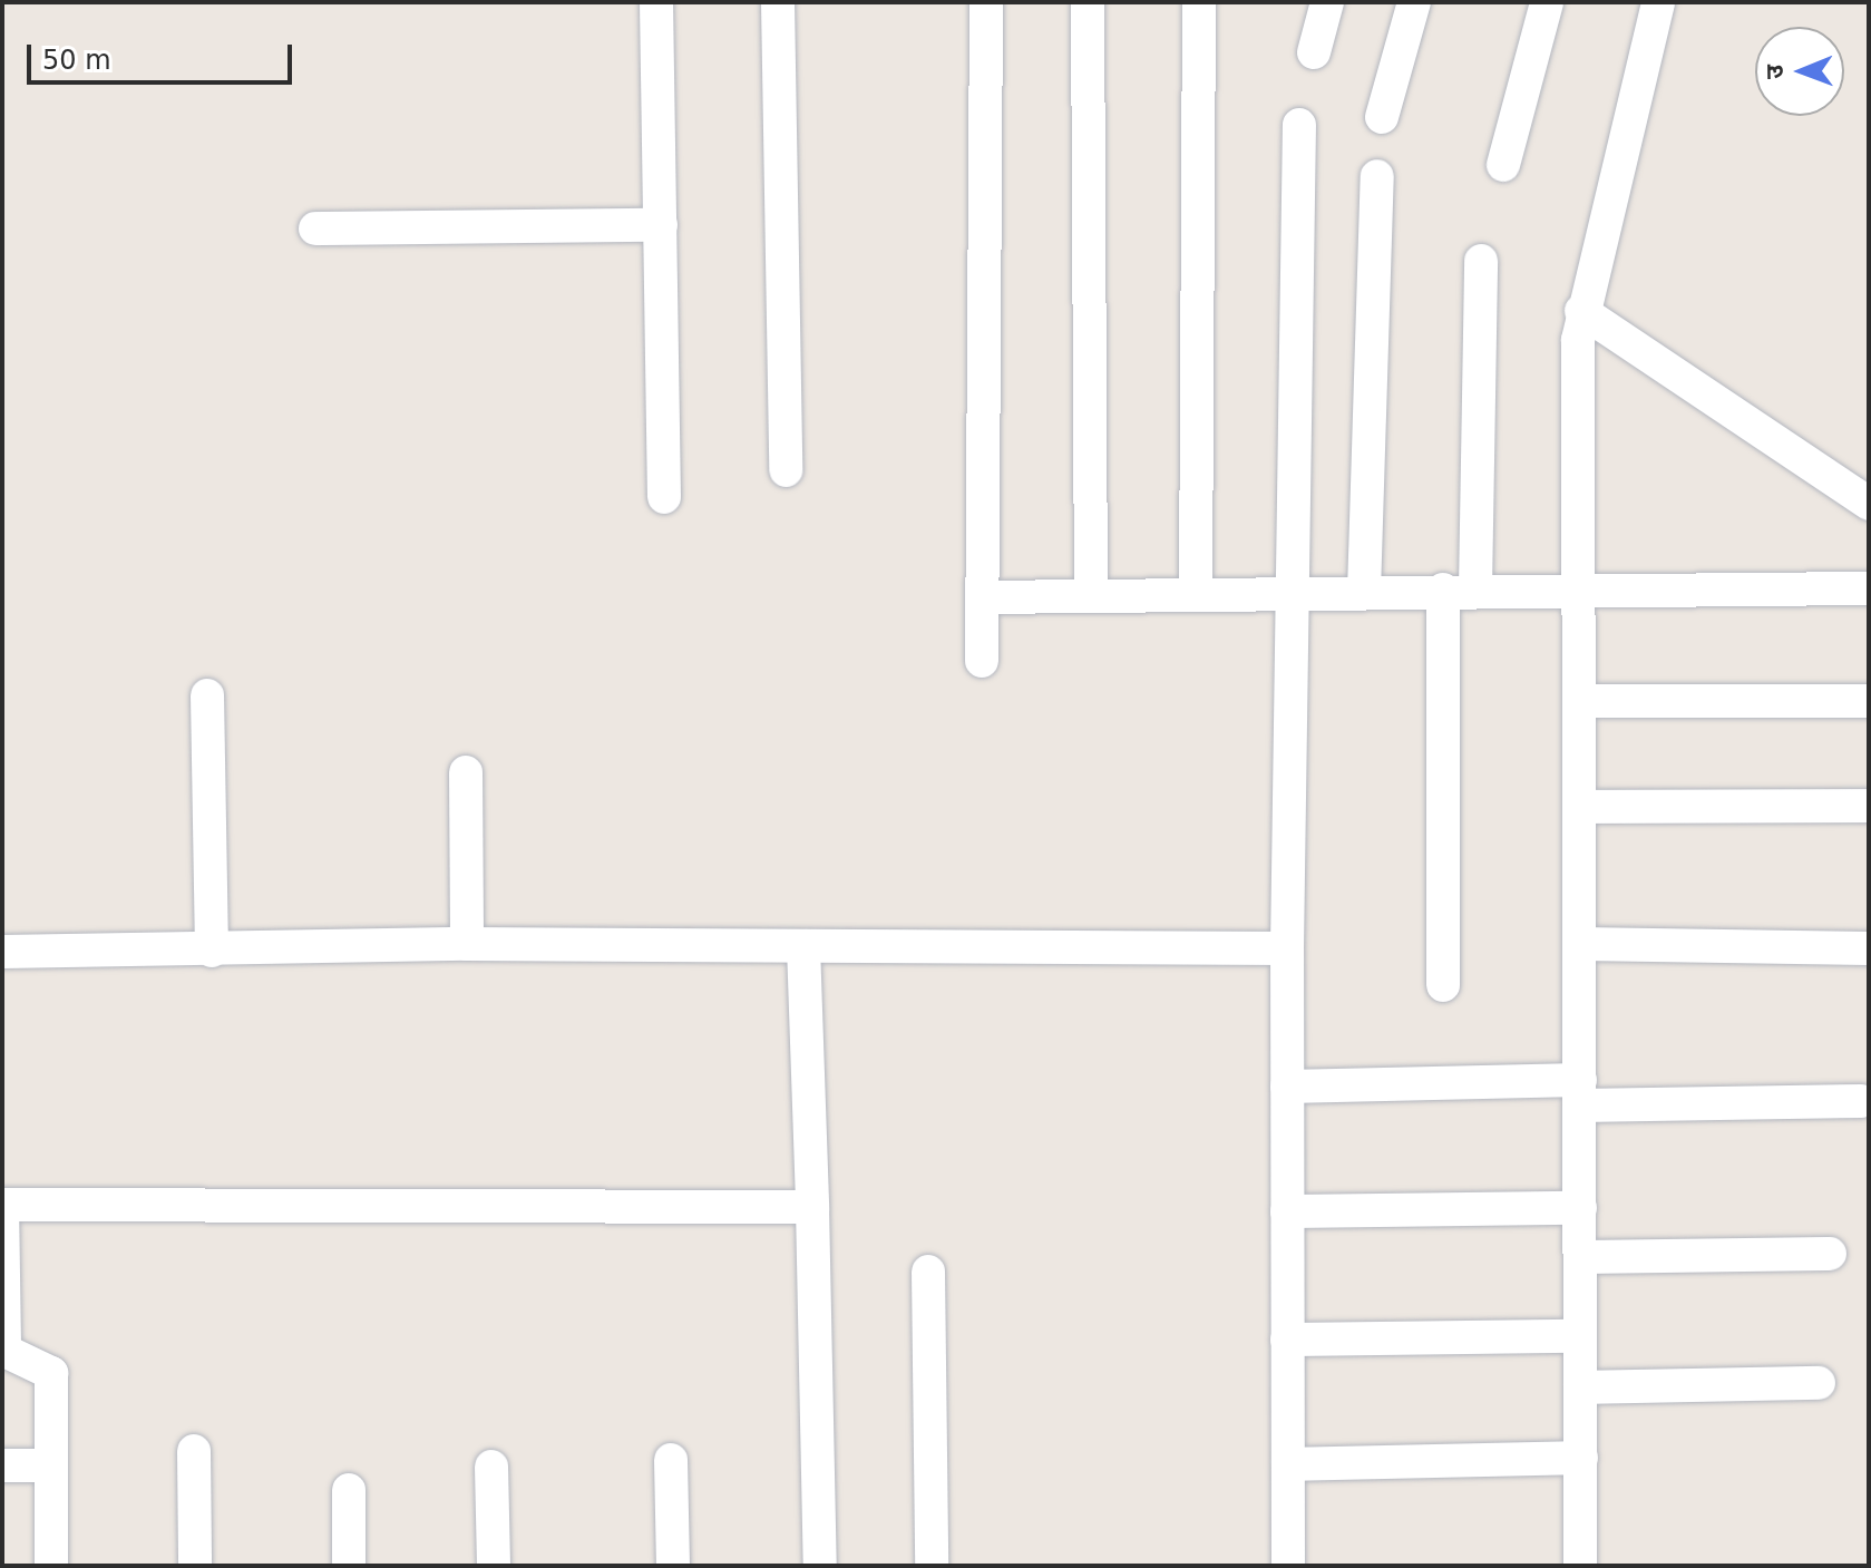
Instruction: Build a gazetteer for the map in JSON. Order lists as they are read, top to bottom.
{
  "scale_bar": "50 m",
  "north": "left"
}
